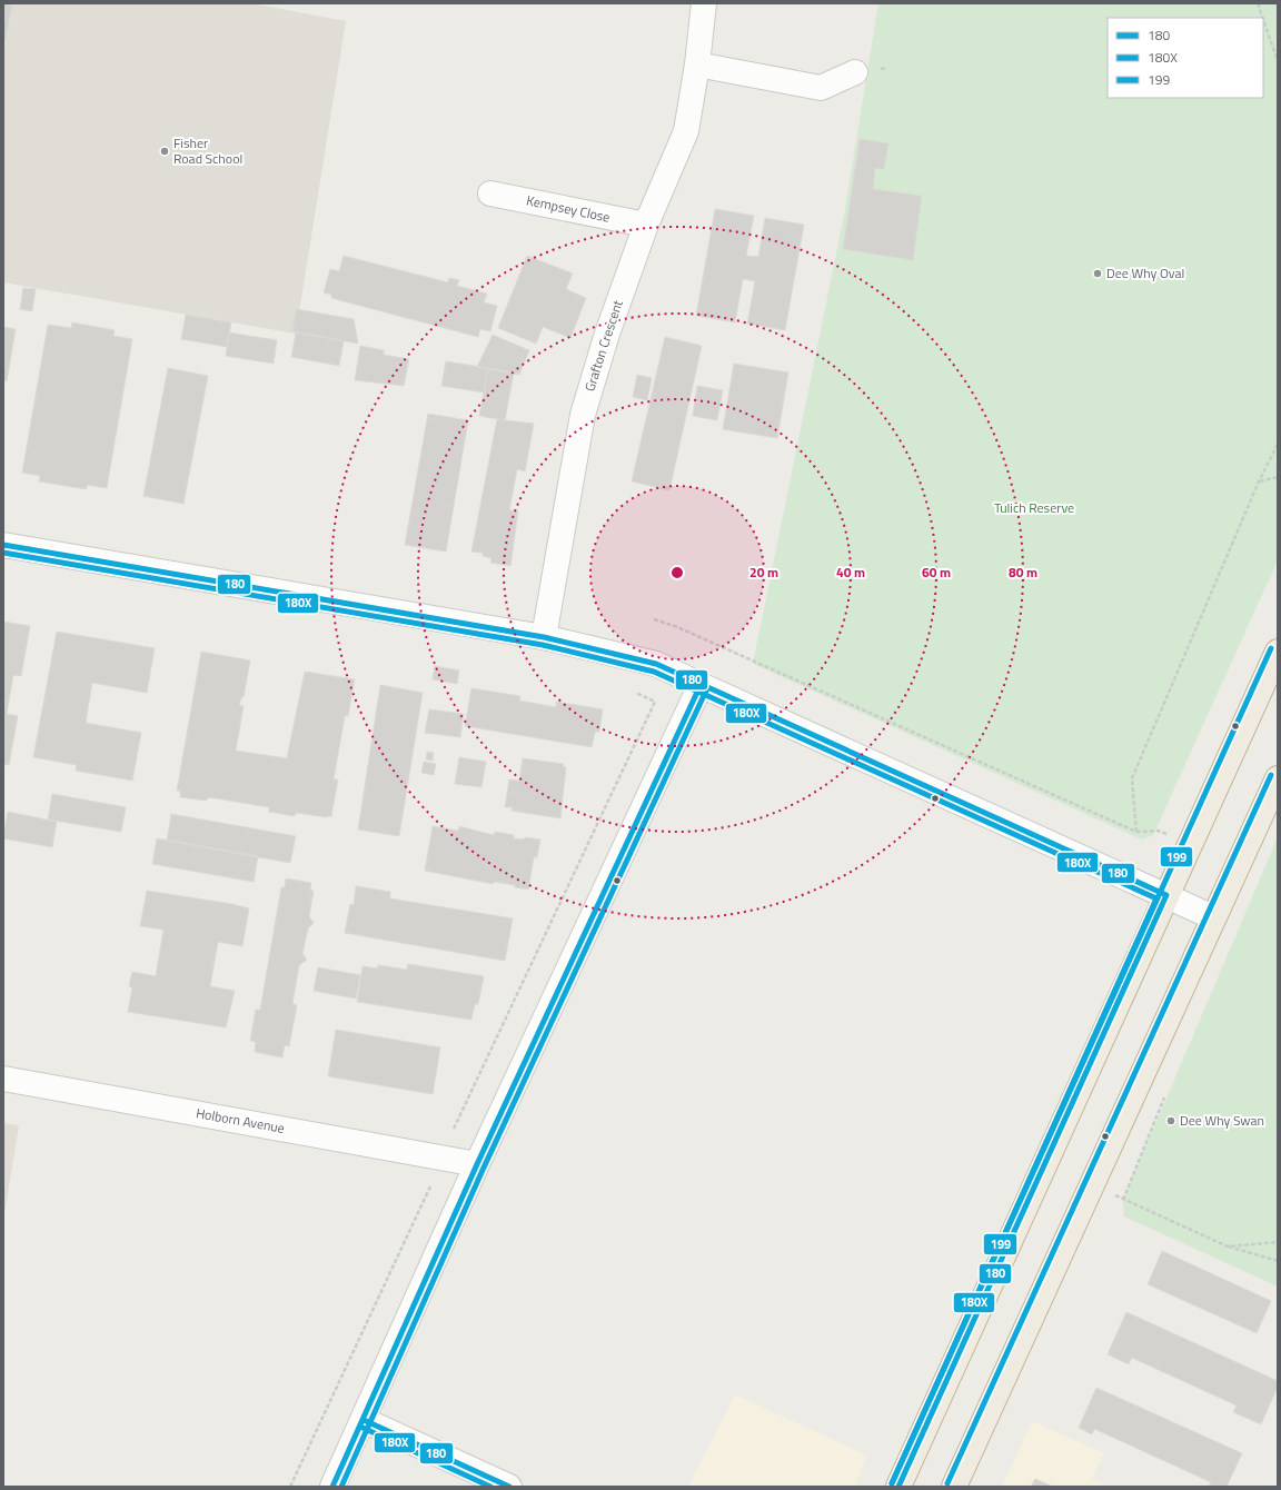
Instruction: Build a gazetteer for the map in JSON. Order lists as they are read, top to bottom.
{
  "streets": {
    "street": ["Kempsey Close", "Grafton Crescent", "Holborn Avenue"]
  },
  "crossings": [
    ["Kempsey Close", "Grafton Crescent"]
  ],
  "parks": ["Tulich Reserve"],
  "places": ["Fisher Road School", "Dee Why Oval", "Dee Why Swan"],
  "lines": ["transit line 180", "transit line 180X", "transit line 199"],
  "legend": ["180", "180X", "199"],
  "rings": [
    "20 m",
    "40 m",
    "60 m",
    "80 m"
  ]
}
